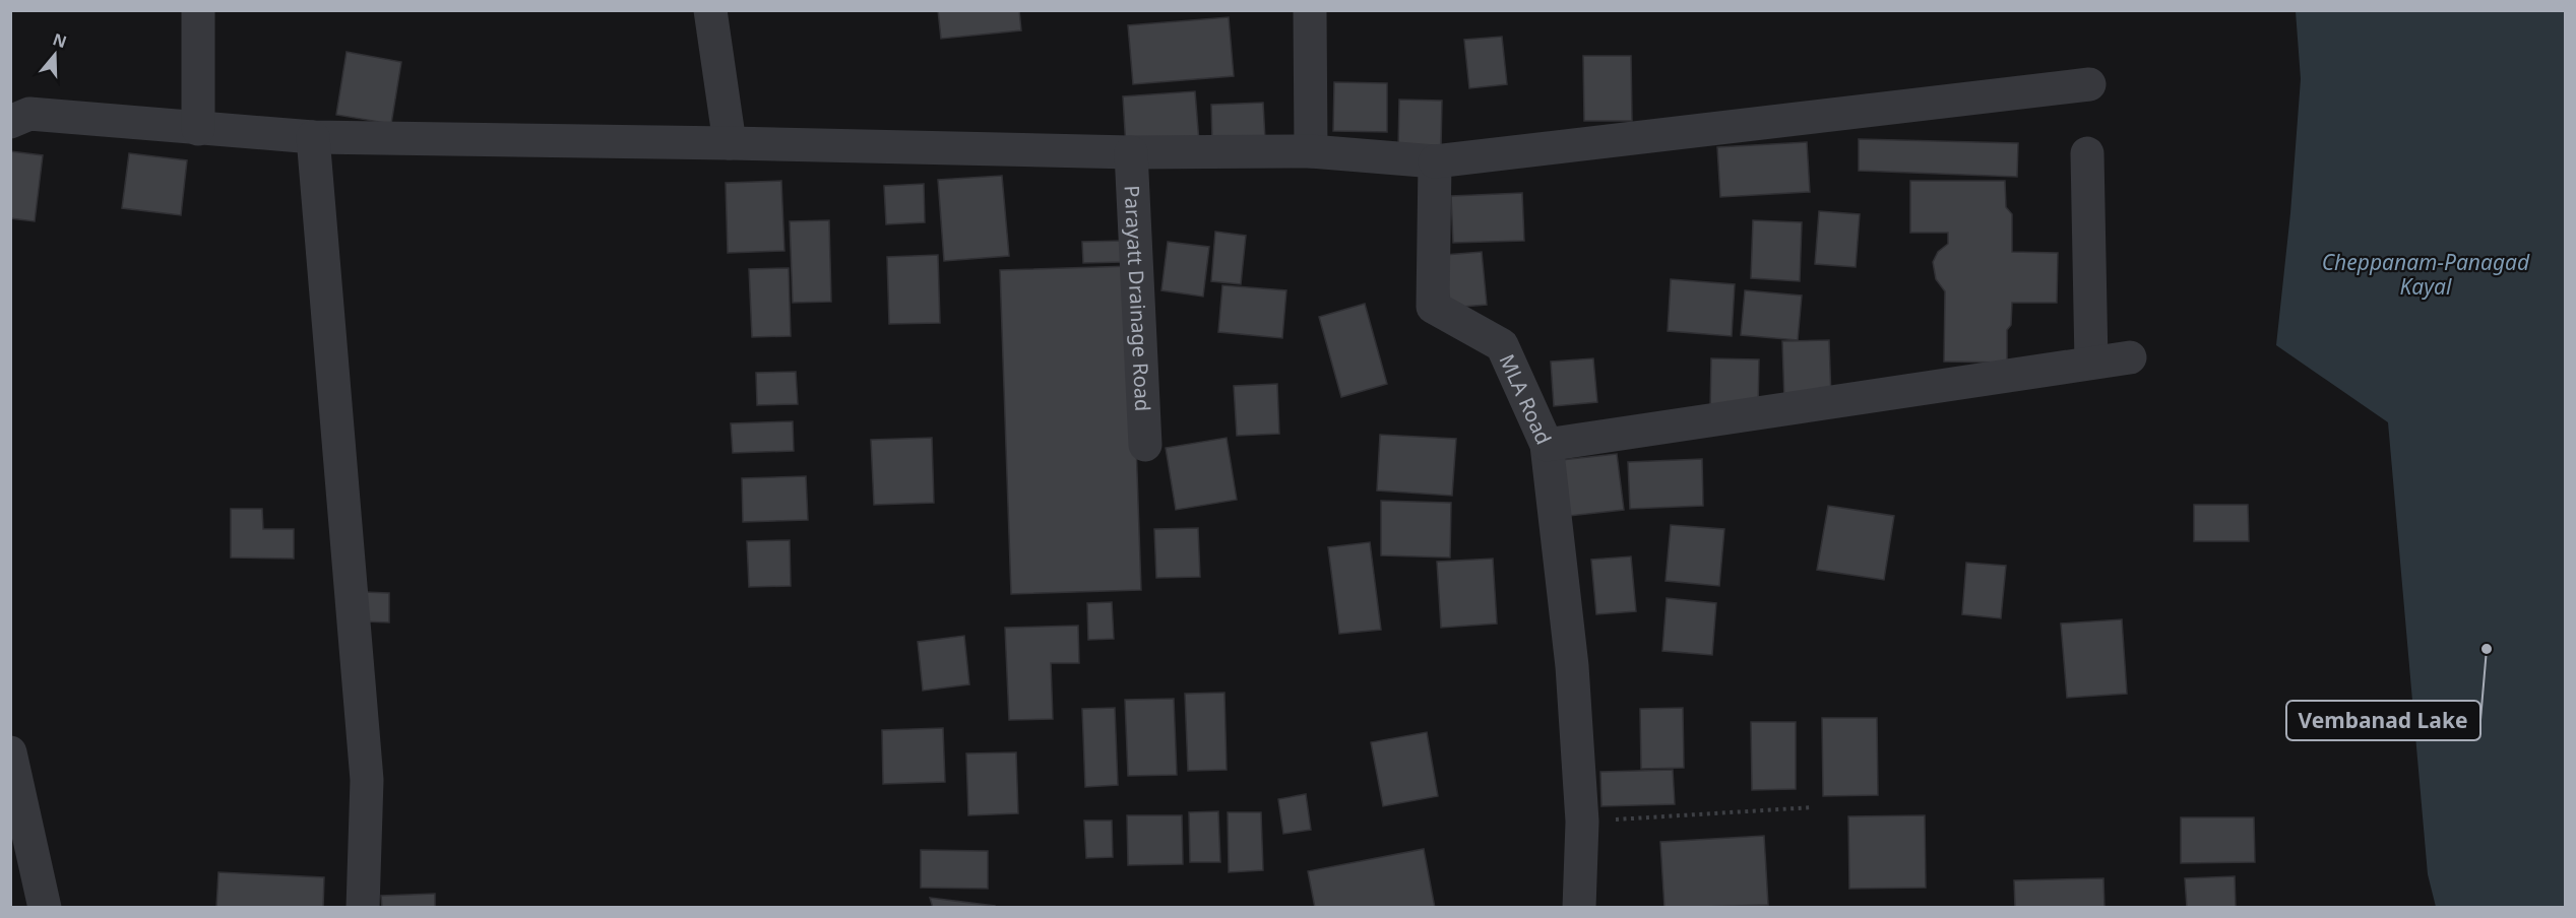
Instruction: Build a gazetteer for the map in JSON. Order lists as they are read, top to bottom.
{
  "streets": {
    "street": ["Parayatt Drainage Road", "MLA Road"]
  },
  "water": ["Cheppanam-Panagad Kayal"],
  "places": ["Vembanad Lake"],
  "north": "top"
}
